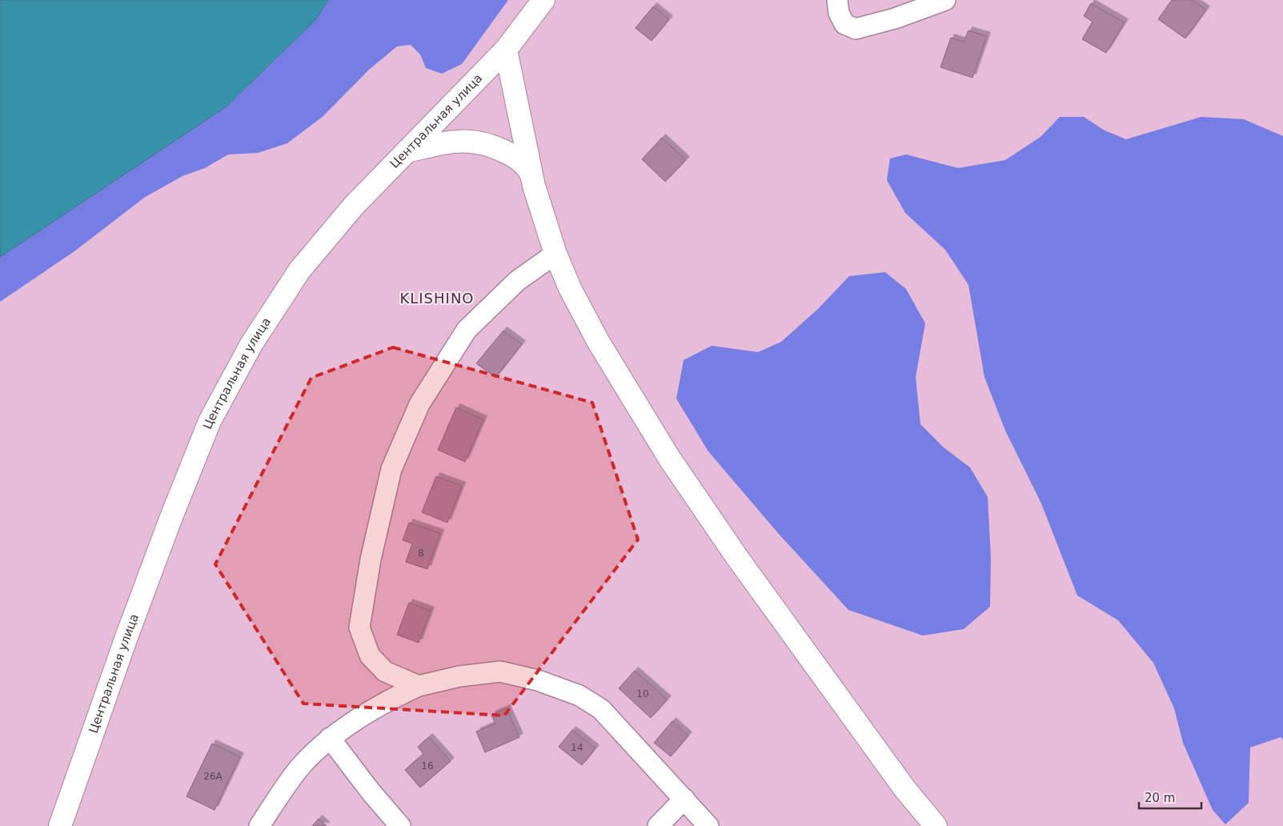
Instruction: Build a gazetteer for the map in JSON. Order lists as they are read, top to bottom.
{
  "streets": {
    "main road": ["Центральная улица"]
  },
  "districts": ["KLISHINO"],
  "house_numbers": [
    "8",
    "10",
    "14",
    "16",
    "26А"
  ],
  "scale_bar": "20 m"
}
